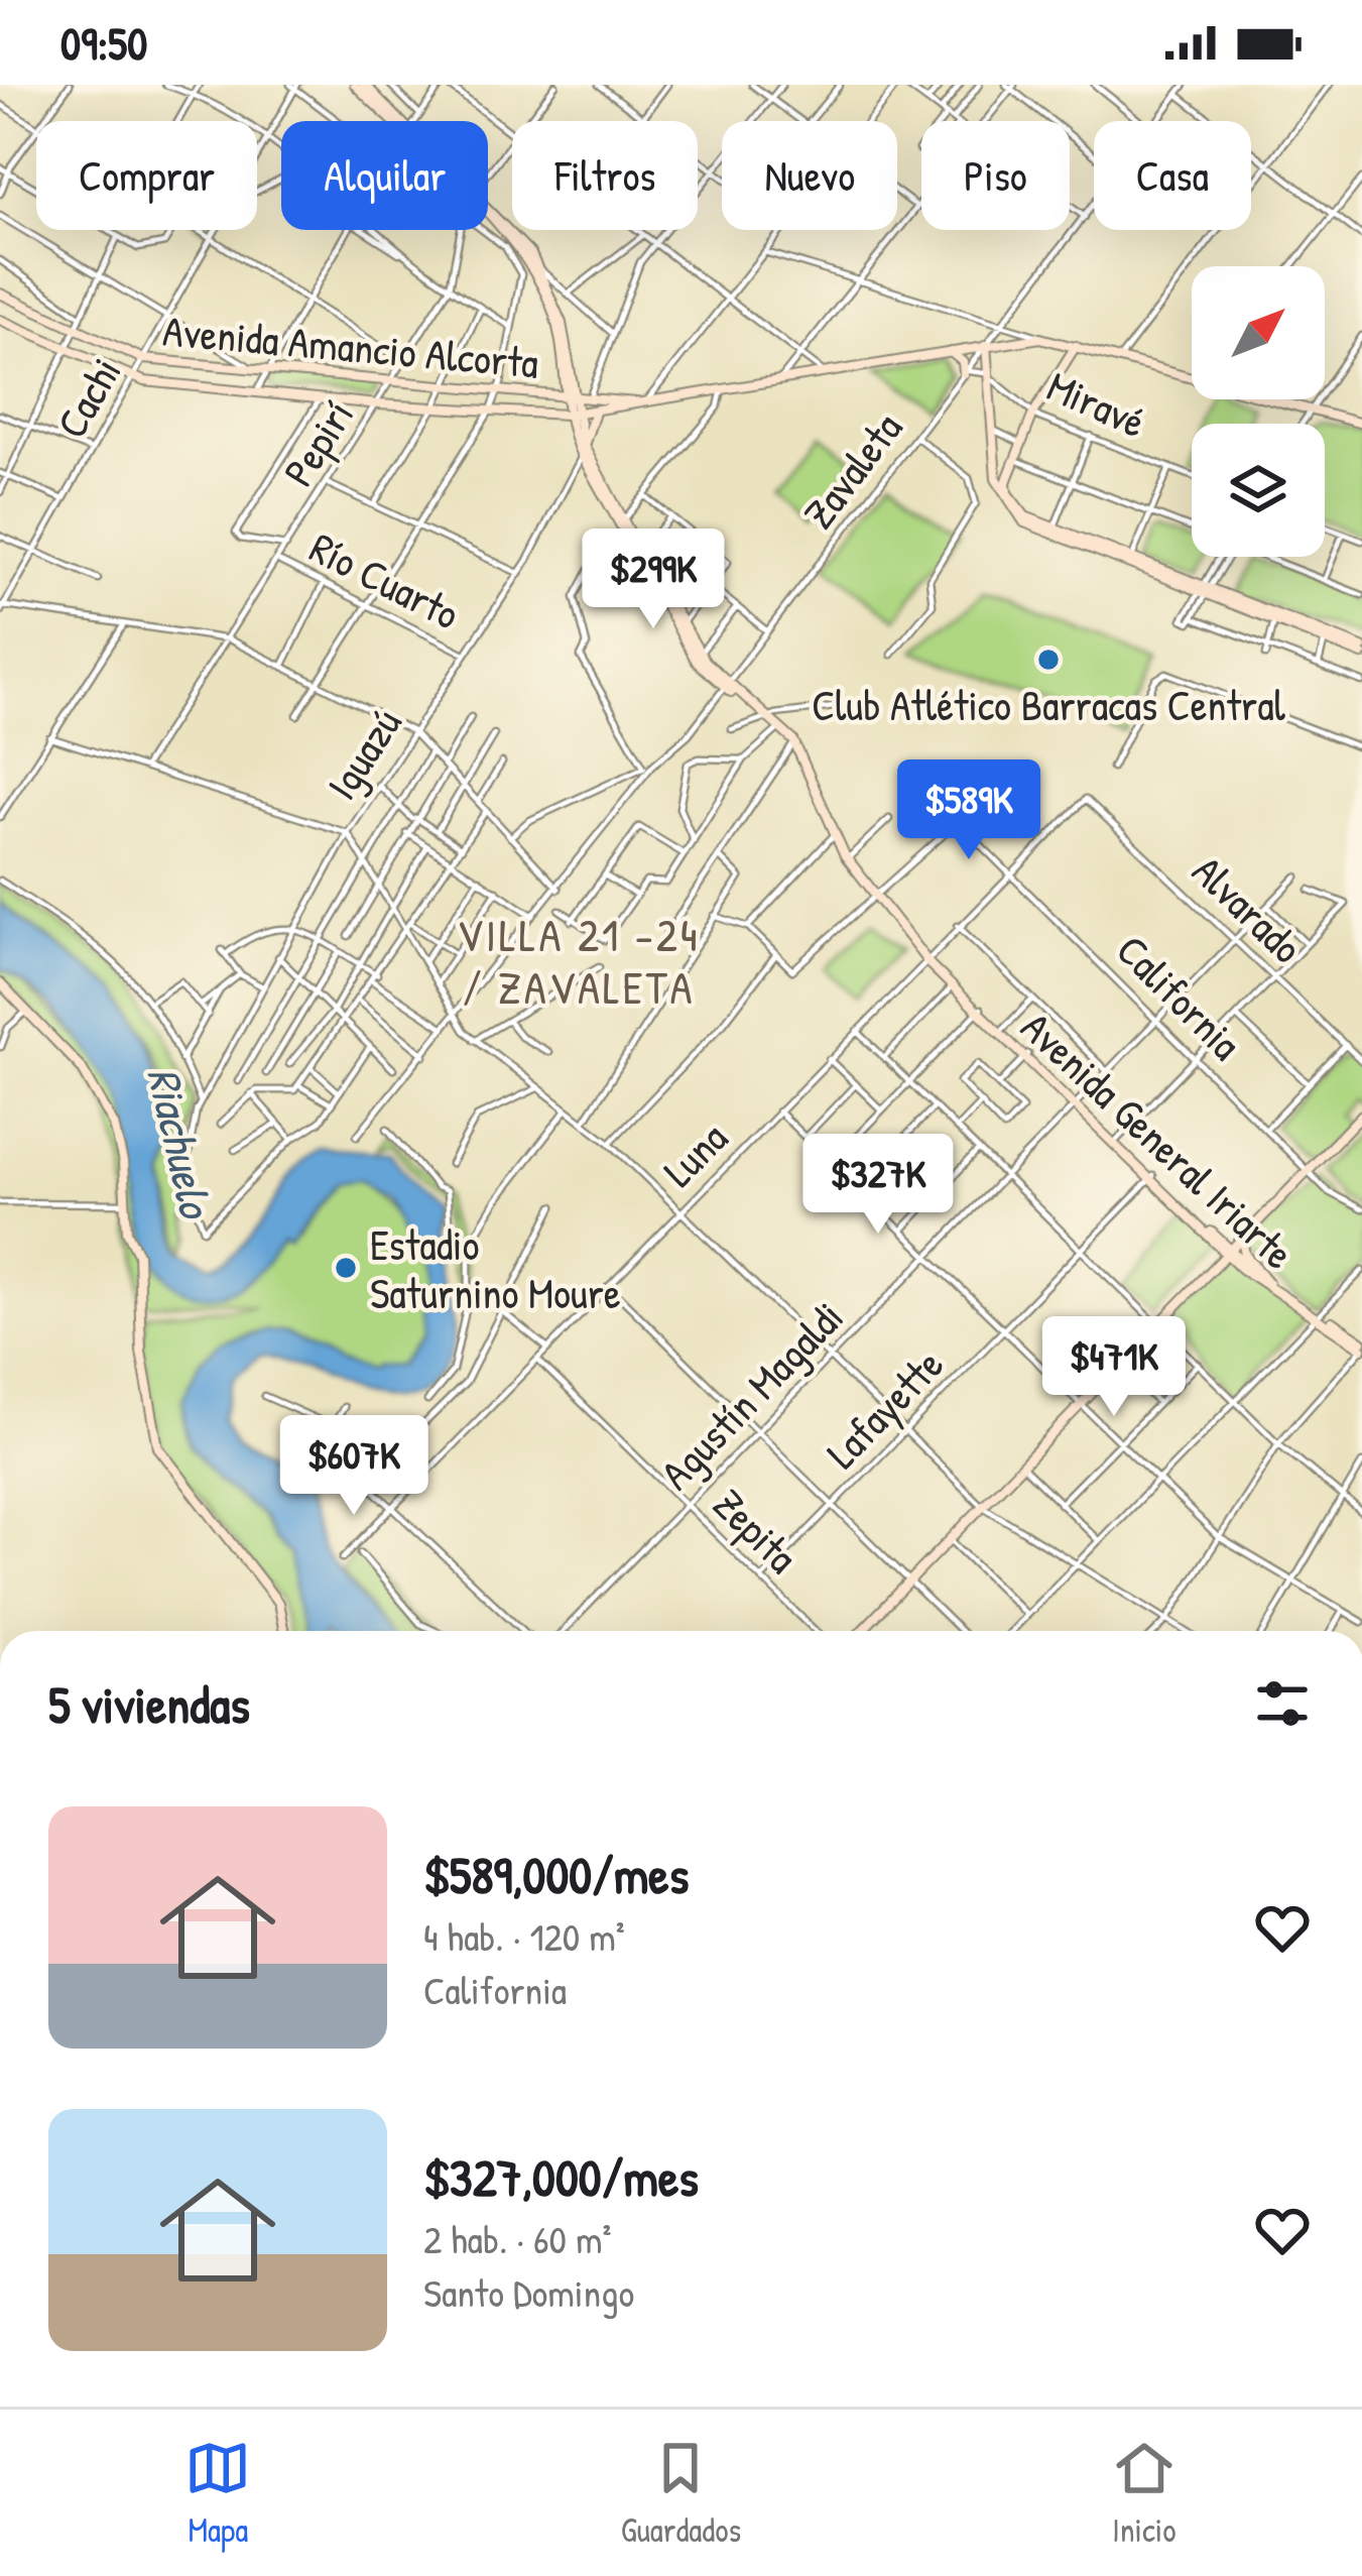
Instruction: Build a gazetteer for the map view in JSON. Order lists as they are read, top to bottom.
{
  "streets": {
    "main road": ["Avenida Amancio Alcorta", "Iguazú", "Avenida General Iriarte"],
    "street": [
      "Cachi",
      "Miravé",
      "Pepirí",
      "Zavaleta",
      "Río Cuarto",
      "Alvarado",
      "California",
      "Luna",
      "Agustín Magaldi",
      "Lafayette",
      "Zepita"
    ]
  },
  "crossings": [
    ["Avenida Amancio Alcorta", "Cachi"],
    ["Avenida Amancio Alcorta", "Pepirí"],
    ["Avenida Amancio Alcorta", "Zavaleta"],
    ["Avenida Amancio Alcorta", "Río Cuarto"],
    ["Avenida Amancio Alcorta", "Iguazú"],
    ["Avenida Amancio Alcorta", "Avenida General Iriarte"],
    ["Miravé", "Zavaleta"],
    ["Pepirí", "Río Cuarto"],
    ["Zavaleta", "Avenida General Iriarte"],
    ["Río Cuarto", "Iguazú"],
    ["Iguazú", "Avenida General Iriarte"],
    ["Alvarado", "Luna"],
    ["Alvarado", "Agustín Magaldi"],
    ["California", "Avenida General Iriarte"],
    ["California", "Luna"],
    ["California", "Agustín Magaldi"],
    ["Avenida General Iriarte", "Luna"],
    ["Avenida General Iriarte", "Agustín Magaldi"],
    ["Avenida General Iriarte", "Lafayette"],
    ["Luna", "Zepita"],
    ["Agustín Magaldi", "Zepita"],
    ["Lafayette", "Zepita"]
  ],
  "districts": ["VILLA 21 -24 / ZAVALETA"],
  "water": ["Riachuelo"],
  "places": ["Club Atlético Barracas Central", "Estadio Saturnino Moure"],
  "north": "top right",
  "page": {
    "status": "09:50",
    "chip": [
      "Comprar",
      "Alquilar",
      "Filtros",
      "Nuevo",
      "Piso",
      "Casa"
    ],
    "price": [
      "$299K",
      "$589K",
      "$327K",
      "$471K",
      "$607K"
    ],
    "heading": "5 viviendas",
    "list": [
      {
        "name": "$589,000/mes",
        "note": "4 hab. · 120 m² · California"
      },
      {
        "name": "$327,000/mes",
        "note": "2 hab. · 60 m² · Santo Domingo"
      }
    ],
    "tabs": ["Mapa", "Guardados", "Inicio"]
  }
}
